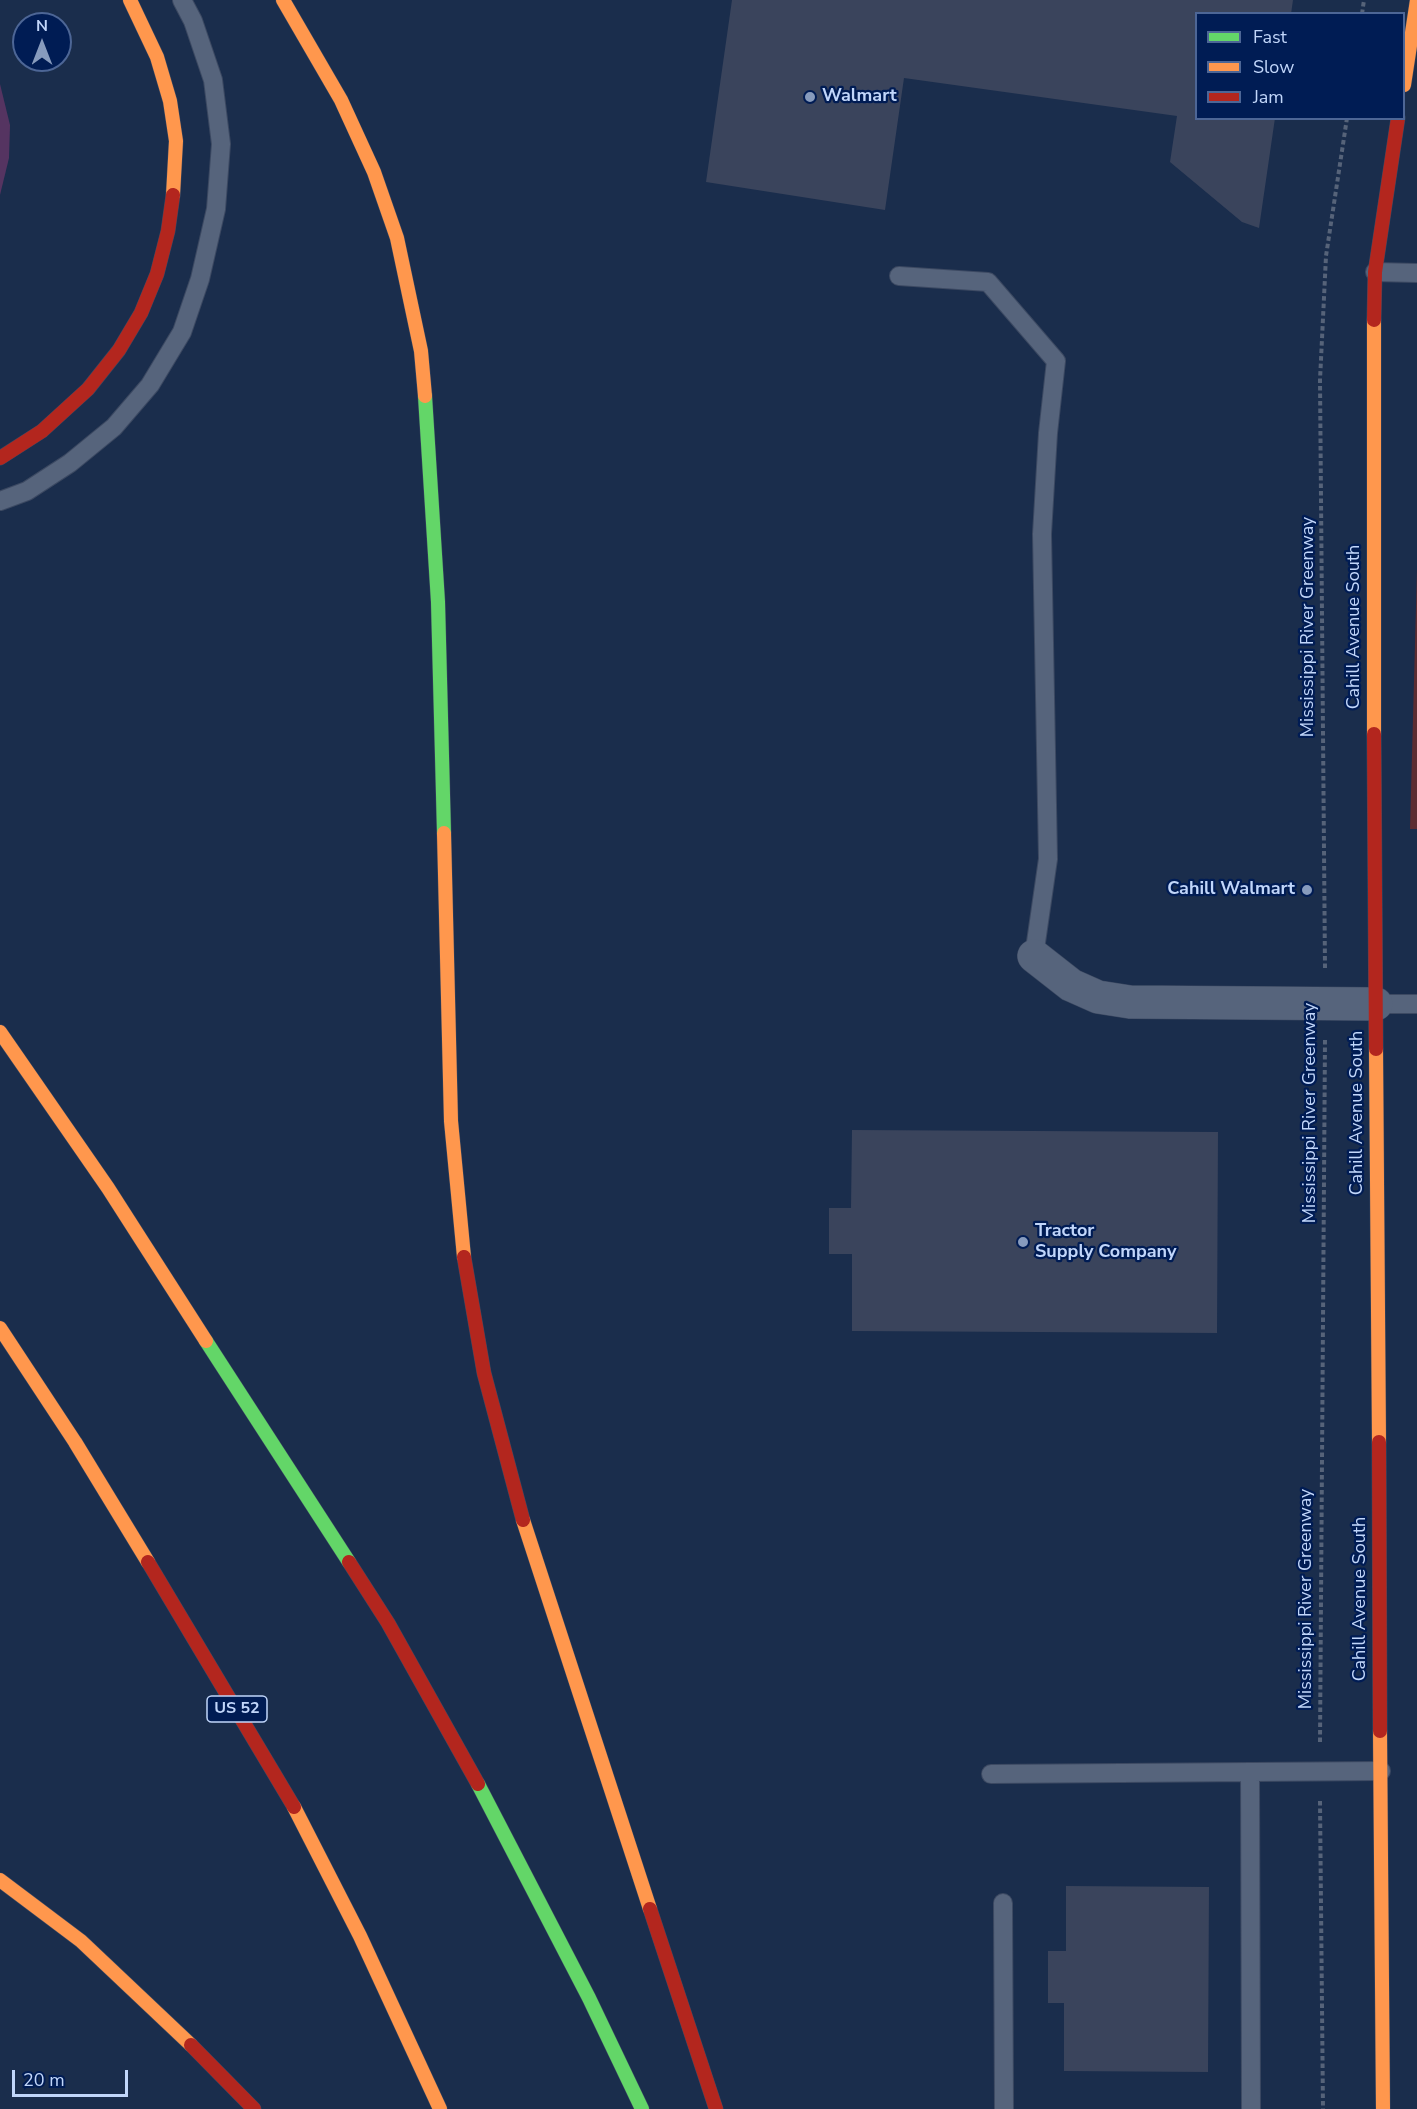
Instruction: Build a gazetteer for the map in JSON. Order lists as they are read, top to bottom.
{
  "streets": {
    "main road": ["Cahill Avenue South", "US 52"],
    "path": ["Mississippi River Greenway"]
  },
  "places": ["Walmart", "Cahill Walmart", "Tractor Supply Company"],
  "legend": ["Fast", "Slow", "Jam"],
  "scale_bar": "20 m",
  "north": "top"
}
